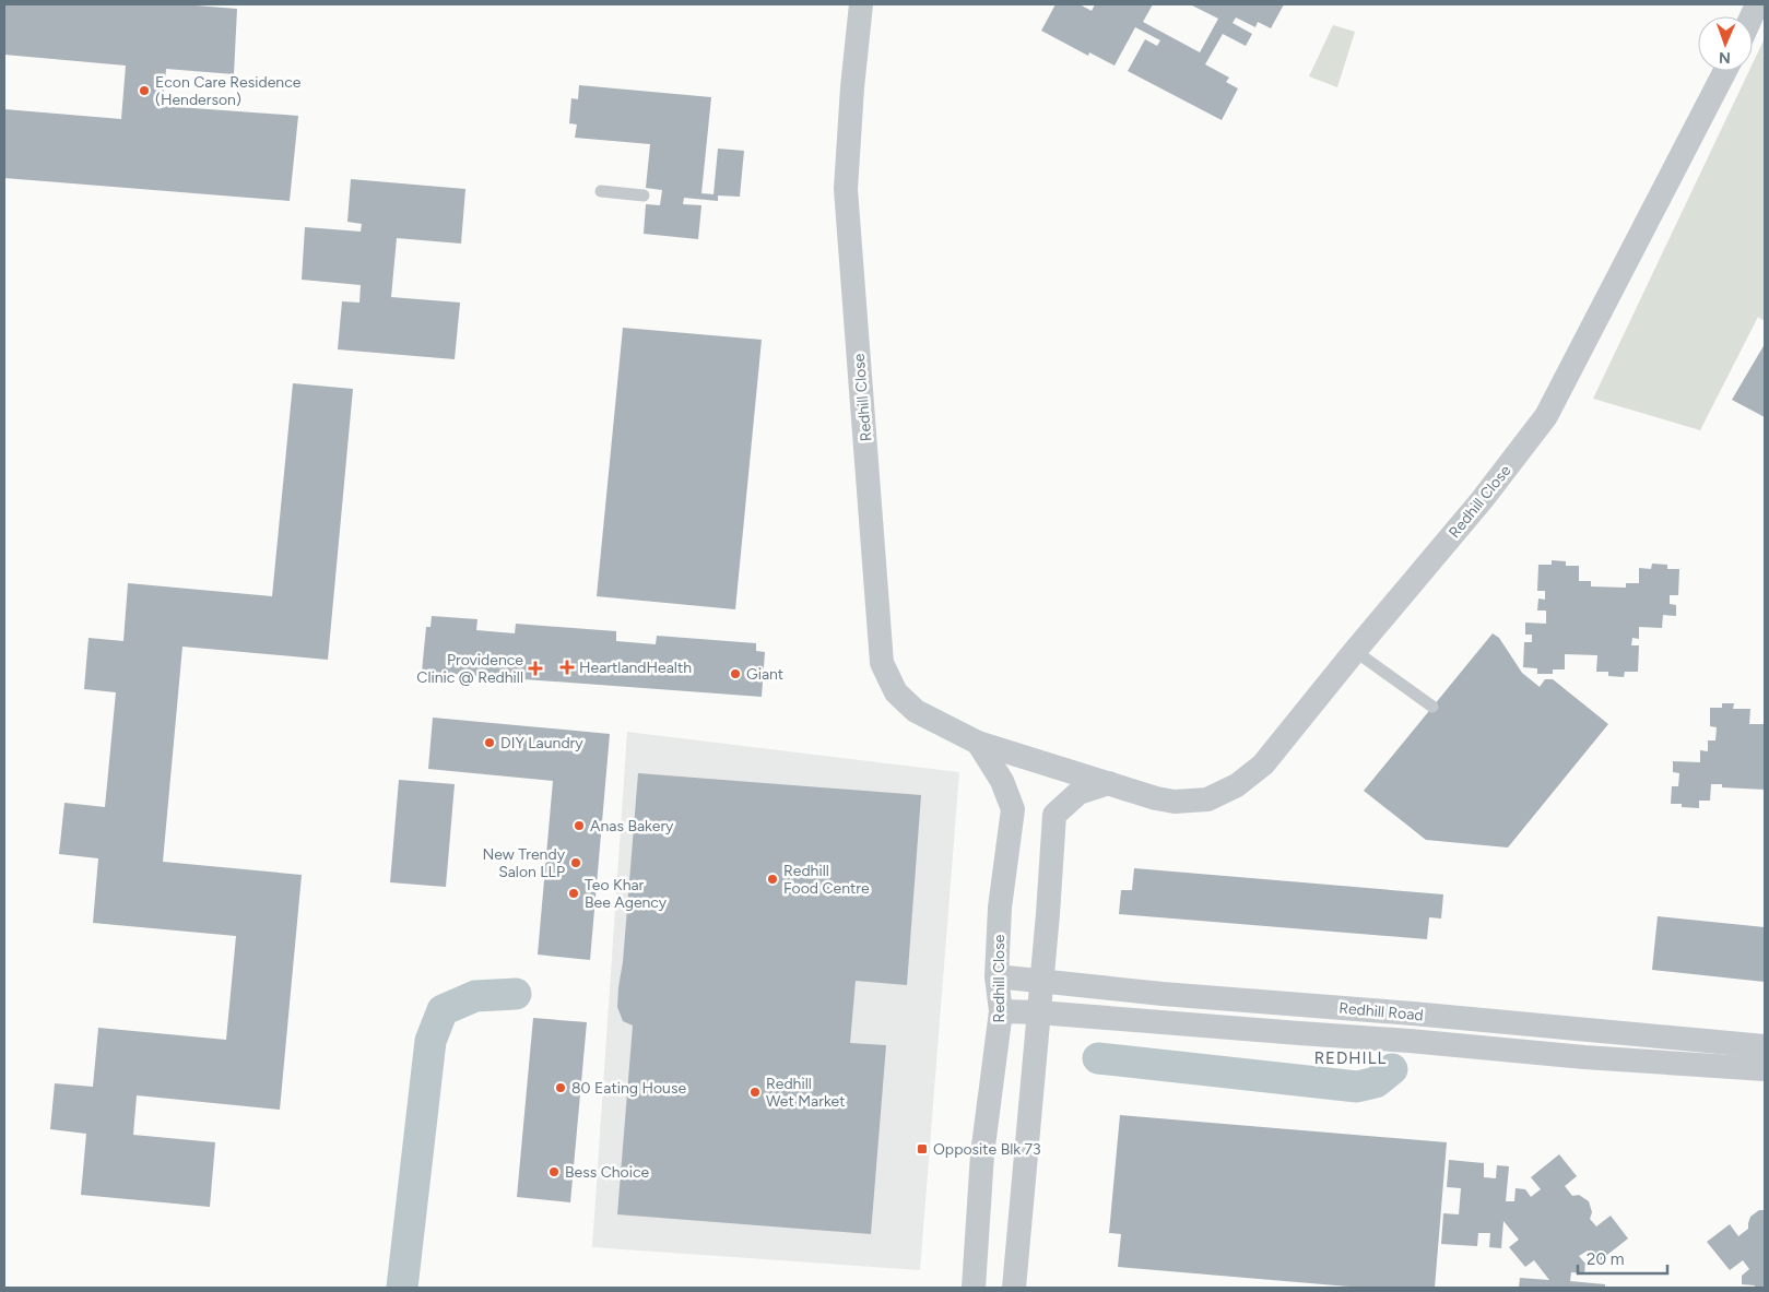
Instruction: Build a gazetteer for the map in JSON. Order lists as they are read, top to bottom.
{
  "streets": {
    "street": ["Redhill Close", "Redhill Road"]
  },
  "crossings": [
    ["Redhill Close", "Redhill Road"]
  ],
  "districts": ["REDHILL"],
  "places": {
    "other": [
      "Econ Care Residence (Henderson)",
      "Giant",
      "DIY Laundry",
      "Anas Bakery",
      "New Trendy Salon LLP",
      "Redhill Food Centre",
      "Teo Khar Bee Agency",
      "80 Eating House",
      "Redhill Wet Market",
      "Bess Choice"
    ],
    "health": ["HeartlandHealth", "Providence Clinic @ Redhill"],
    "transit": ["Opposite Blk 73"]
  },
  "scale_bar": "20 m",
  "north": "bottom"
}
